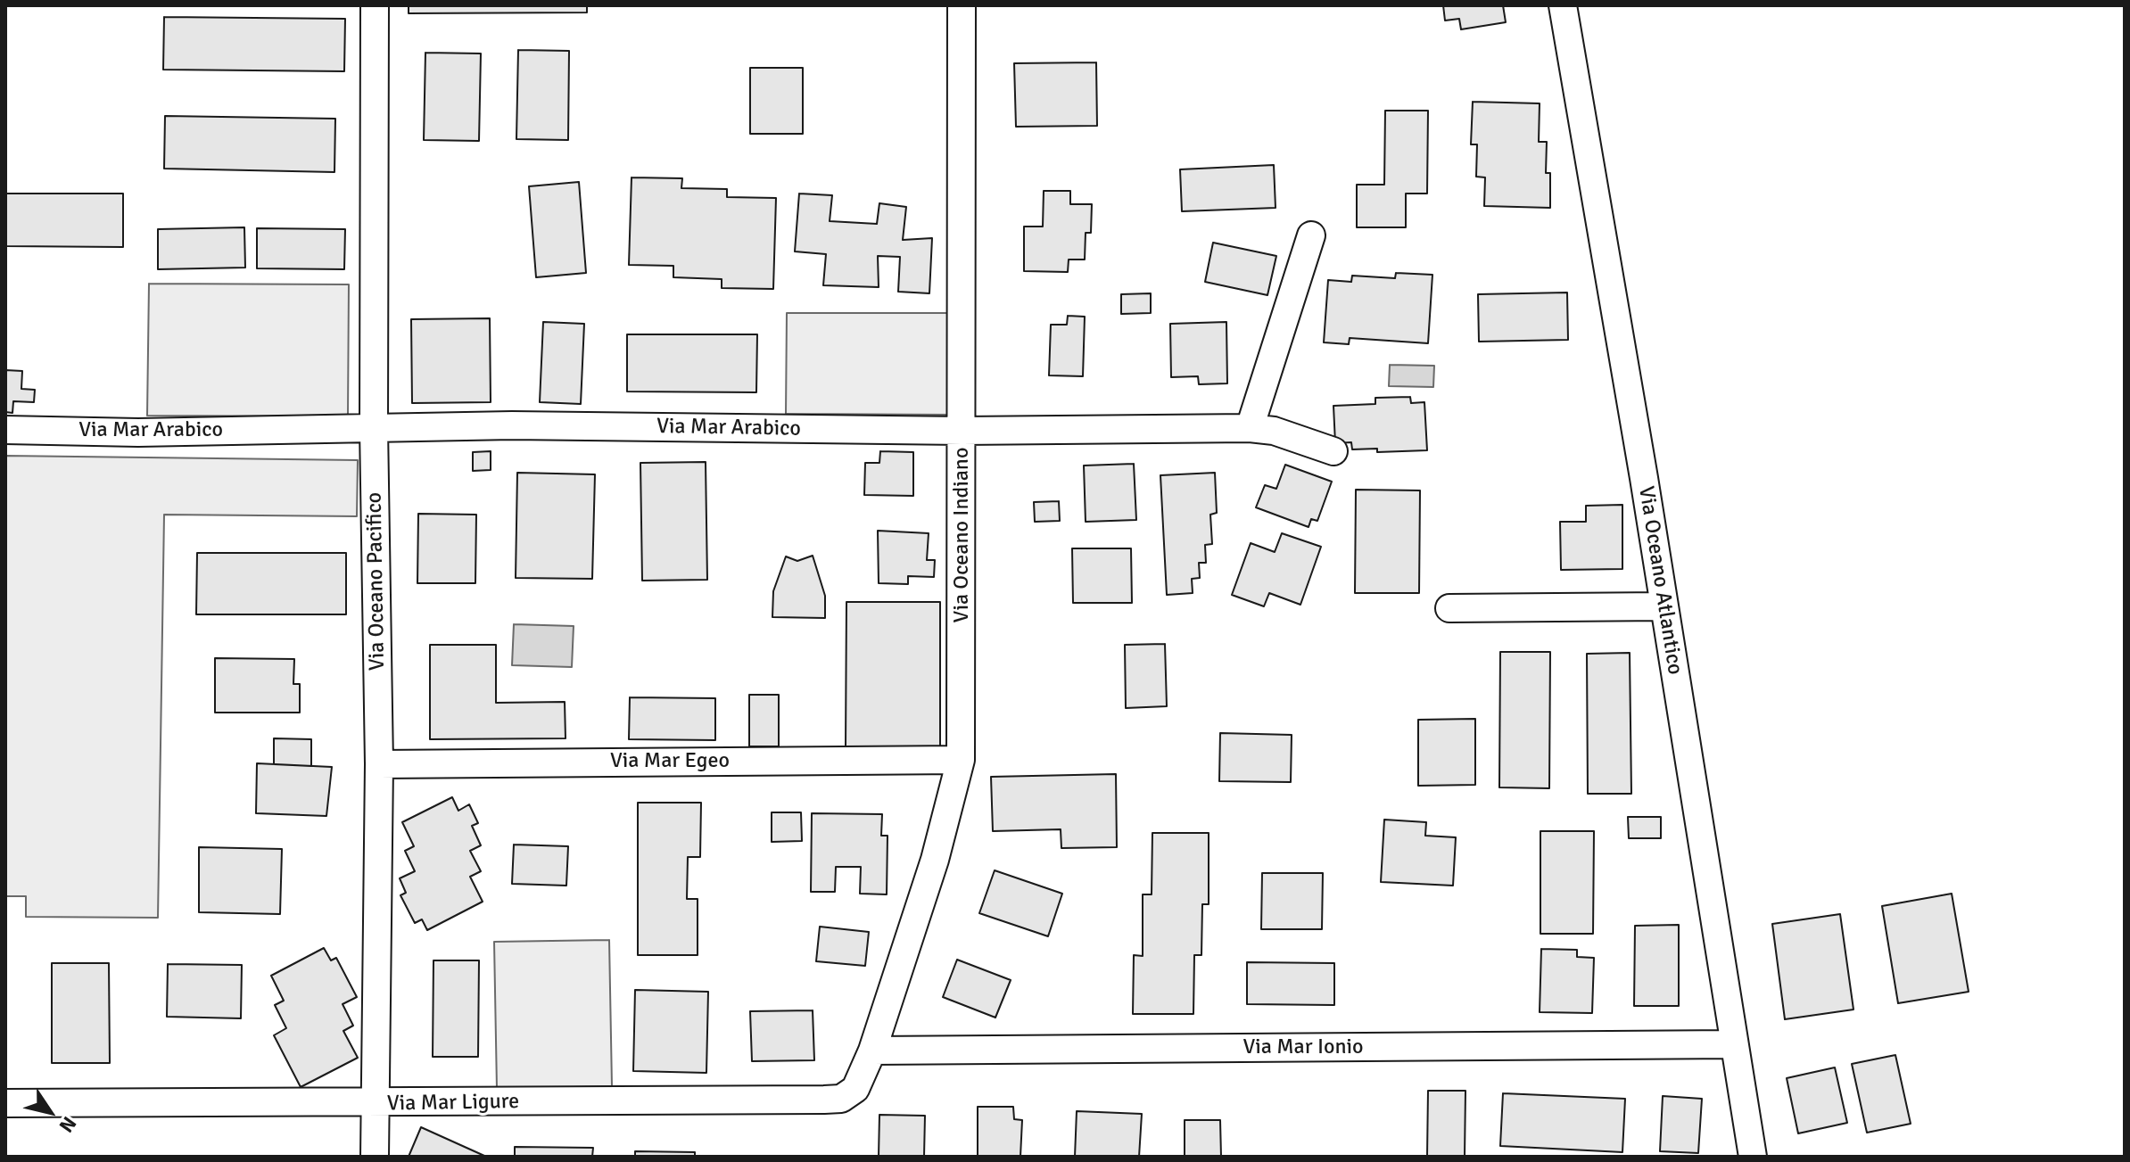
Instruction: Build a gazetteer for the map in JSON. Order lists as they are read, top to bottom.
{
  "streets": {
    "street": [
      "Via Mar Arabico",
      "Via Oceano Indiano",
      "Via Oceano Atlantico",
      "Via Oceano Pacifico",
      "Via Mar Egeo",
      "Via Mar Ionio",
      "Via Mar Ligure"
    ]
  },
  "crossings": [
    ["Via Mar Arabico", "Via Oceano Indiano"],
    ["Via Mar Arabico", "Via Oceano Pacifico"],
    ["Via Oceano Indiano", "Via Mar Egeo"],
    ["Via Oceano Indiano", "Via Mar Ionio"],
    ["Via Oceano Indiano", "Via Mar Ligure"],
    ["Via Oceano Atlantico", "Via Mar Ionio"],
    ["Via Oceano Pacifico", "Via Mar Egeo"],
    ["Via Oceano Pacifico", "Via Mar Ligure"],
    ["Via Mar Ionio", "Via Mar Ligure"]
  ],
  "north": "bottom right"
}
